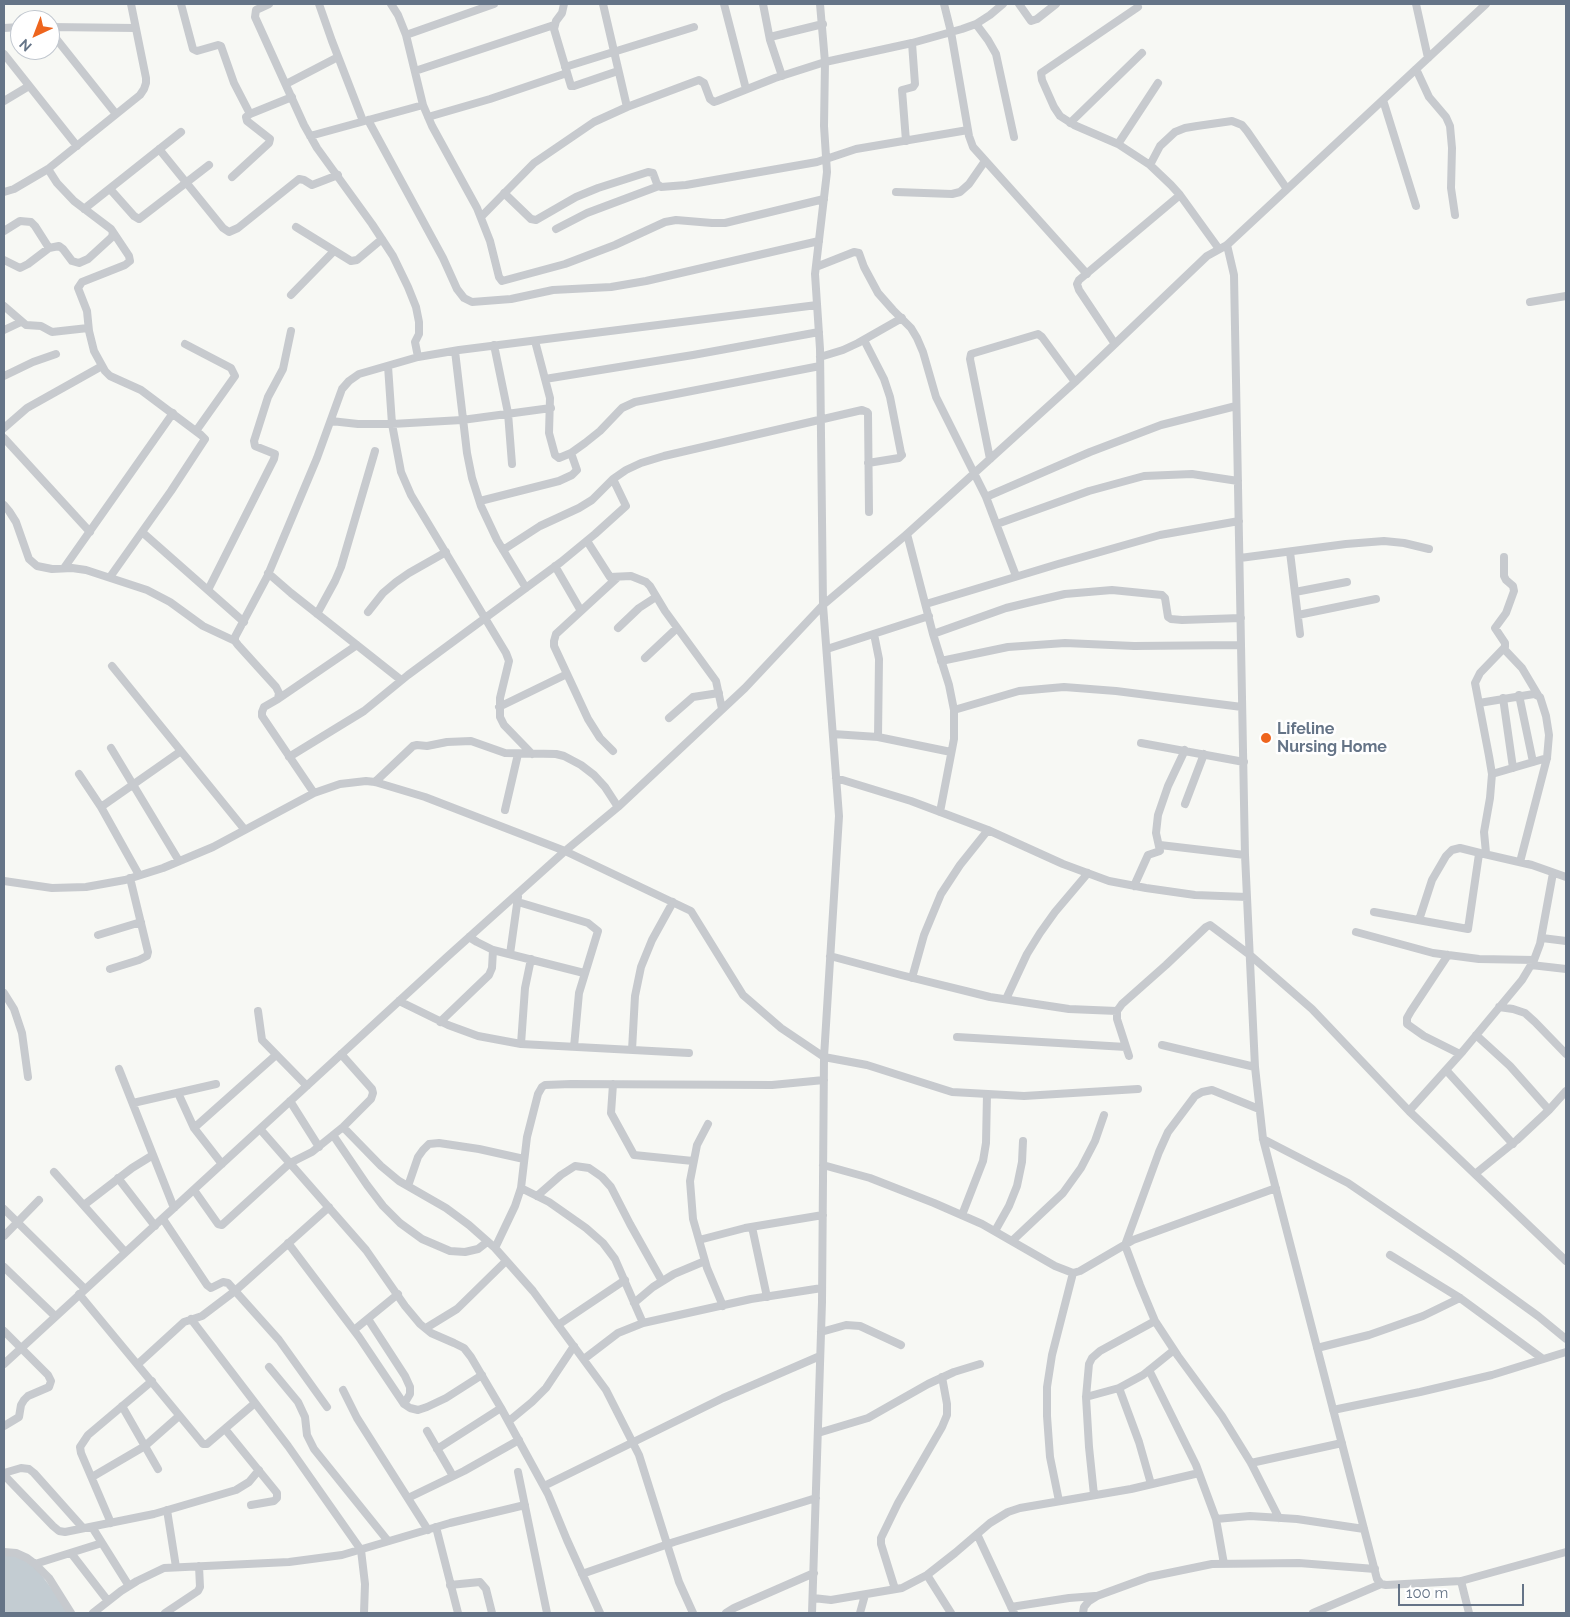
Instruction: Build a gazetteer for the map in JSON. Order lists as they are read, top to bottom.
{
  "places": ["Lifeline Nursing Home"],
  "scale_bar": "100 m",
  "north": "bottom left"
}
